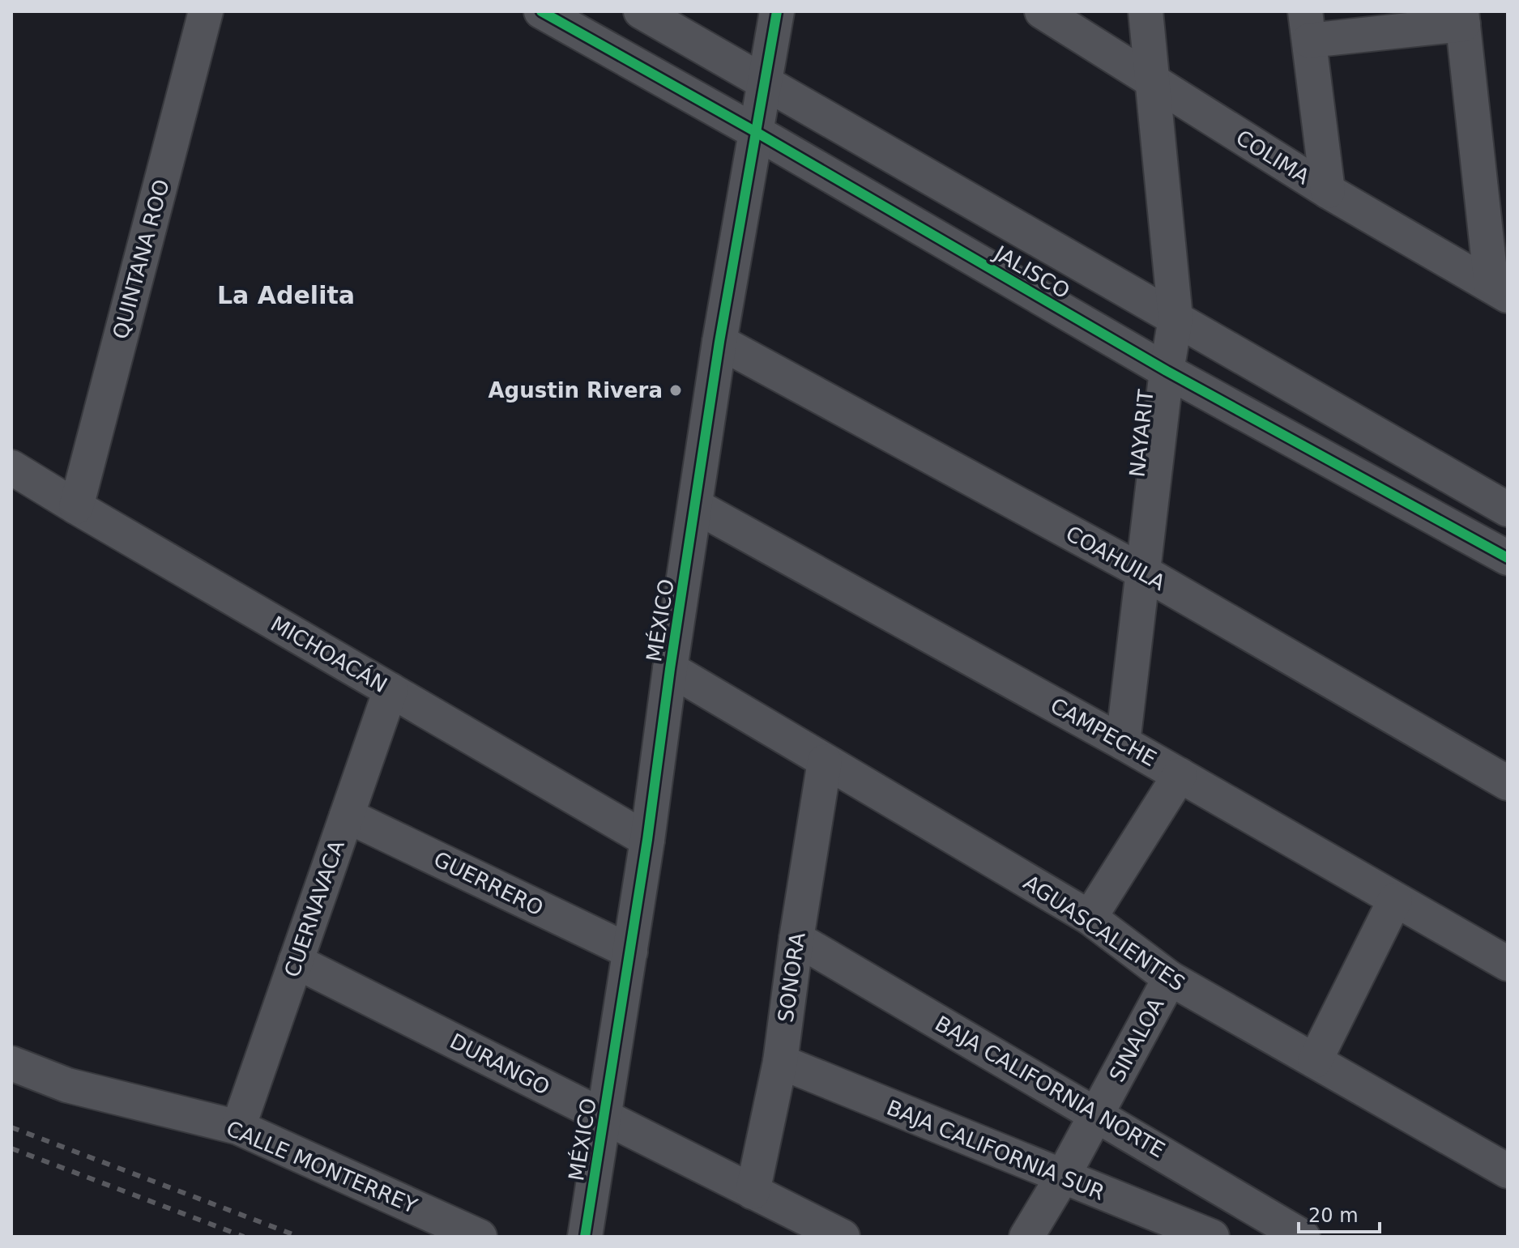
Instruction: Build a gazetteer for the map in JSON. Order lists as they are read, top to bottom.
{
  "streets": {
    "street": [
      "COLIMA",
      "QUINTANA ROO",
      "JALISCO",
      "NAYARIT",
      "COAHUILA",
      "MÉXICO",
      "MICHOACÁN",
      "CAMPECHE",
      "GUERRERO",
      "CUERNAVACA",
      "AGUASCALIENTES",
      "SONORA",
      "SINALOA",
      "DURANGO",
      "BAJA CALIFORNIA NORTE",
      "BAJA CALIFORNIA SUR",
      "CALLE MONTERREY"
    ]
  },
  "crossings": [
    ["COLIMA", "NAYARIT"],
    ["QUINTANA ROO", "MICHOACÁN"],
    ["JALISCO", "NAYARIT"],
    ["JALISCO", "MÉXICO"],
    ["NAYARIT", "COAHUILA"],
    ["NAYARIT", "CAMPECHE"],
    ["COAHUILA", "MÉXICO"],
    ["MÉXICO", "MICHOACÁN"],
    ["MÉXICO", "CAMPECHE"],
    ["MÉXICO", "GUERRERO"],
    ["MÉXICO", "AGUASCALIENTES"],
    ["MÉXICO", "DURANGO"],
    ["MICHOACÁN", "CUERNAVACA"],
    ["GUERRERO", "CUERNAVACA"],
    ["CUERNAVACA", "DURANGO"],
    ["CUERNAVACA", "CALLE MONTERREY"],
    ["AGUASCALIENTES", "SONORA"],
    ["AGUASCALIENTES", "SINALOA"],
    ["SONORA", "DURANGO"],
    ["SONORA", "BAJA CALIFORNIA NORTE"],
    ["SONORA", "BAJA CALIFORNIA SUR"],
    ["SINALOA", "BAJA CALIFORNIA NORTE"],
    ["SINALOA", "BAJA CALIFORNIA SUR"]
  ],
  "districts": ["La Adelita"],
  "places": ["Agustin Rivera"],
  "scale_bar": "20 m"
}
